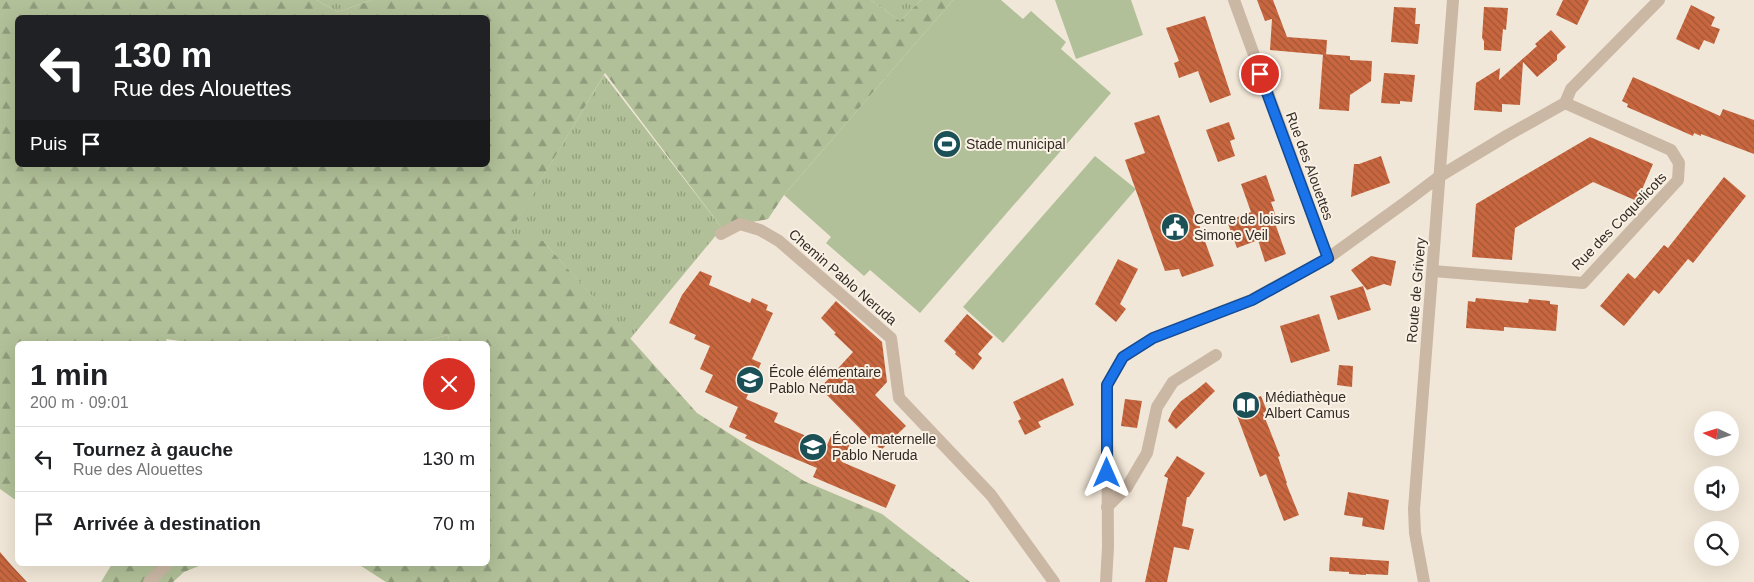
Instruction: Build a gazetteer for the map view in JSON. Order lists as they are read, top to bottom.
{
  "streets": {
    "street": [
      "Rue des Alouettes",
      "Rue des Coquelicots",
      "Chemin Pablo Neruda",
      "Route de Grivery"
    ]
  },
  "crossings": [
    ["Rue des Coquelicots", "Route de Grivery"]
  ],
  "places": {
    "sports": ["Stade municipal"],
    "public building": ["Centre de loisirs Simone Veil"],
    "school or university": ["École élémentaire Pablo Neruda", "École maternelle Pablo Neruda"],
    "library": ["Médiathèque Albert Camus"]
  },
  "north": "left",
  "page": {
    "turn": ["130 m", "Rue des Alouettes"],
    "then": "Puis",
    "heading": ["1 min", "200 m · 09:01"],
    "list": [
      {
        "name": "Tournez à gauche",
        "note": "Rue des Alouettes",
        "value": "130 m"
      },
      {
        "name": "Arrivée à destination",
        "value": "70 m"
      }
    ]
  }
}
